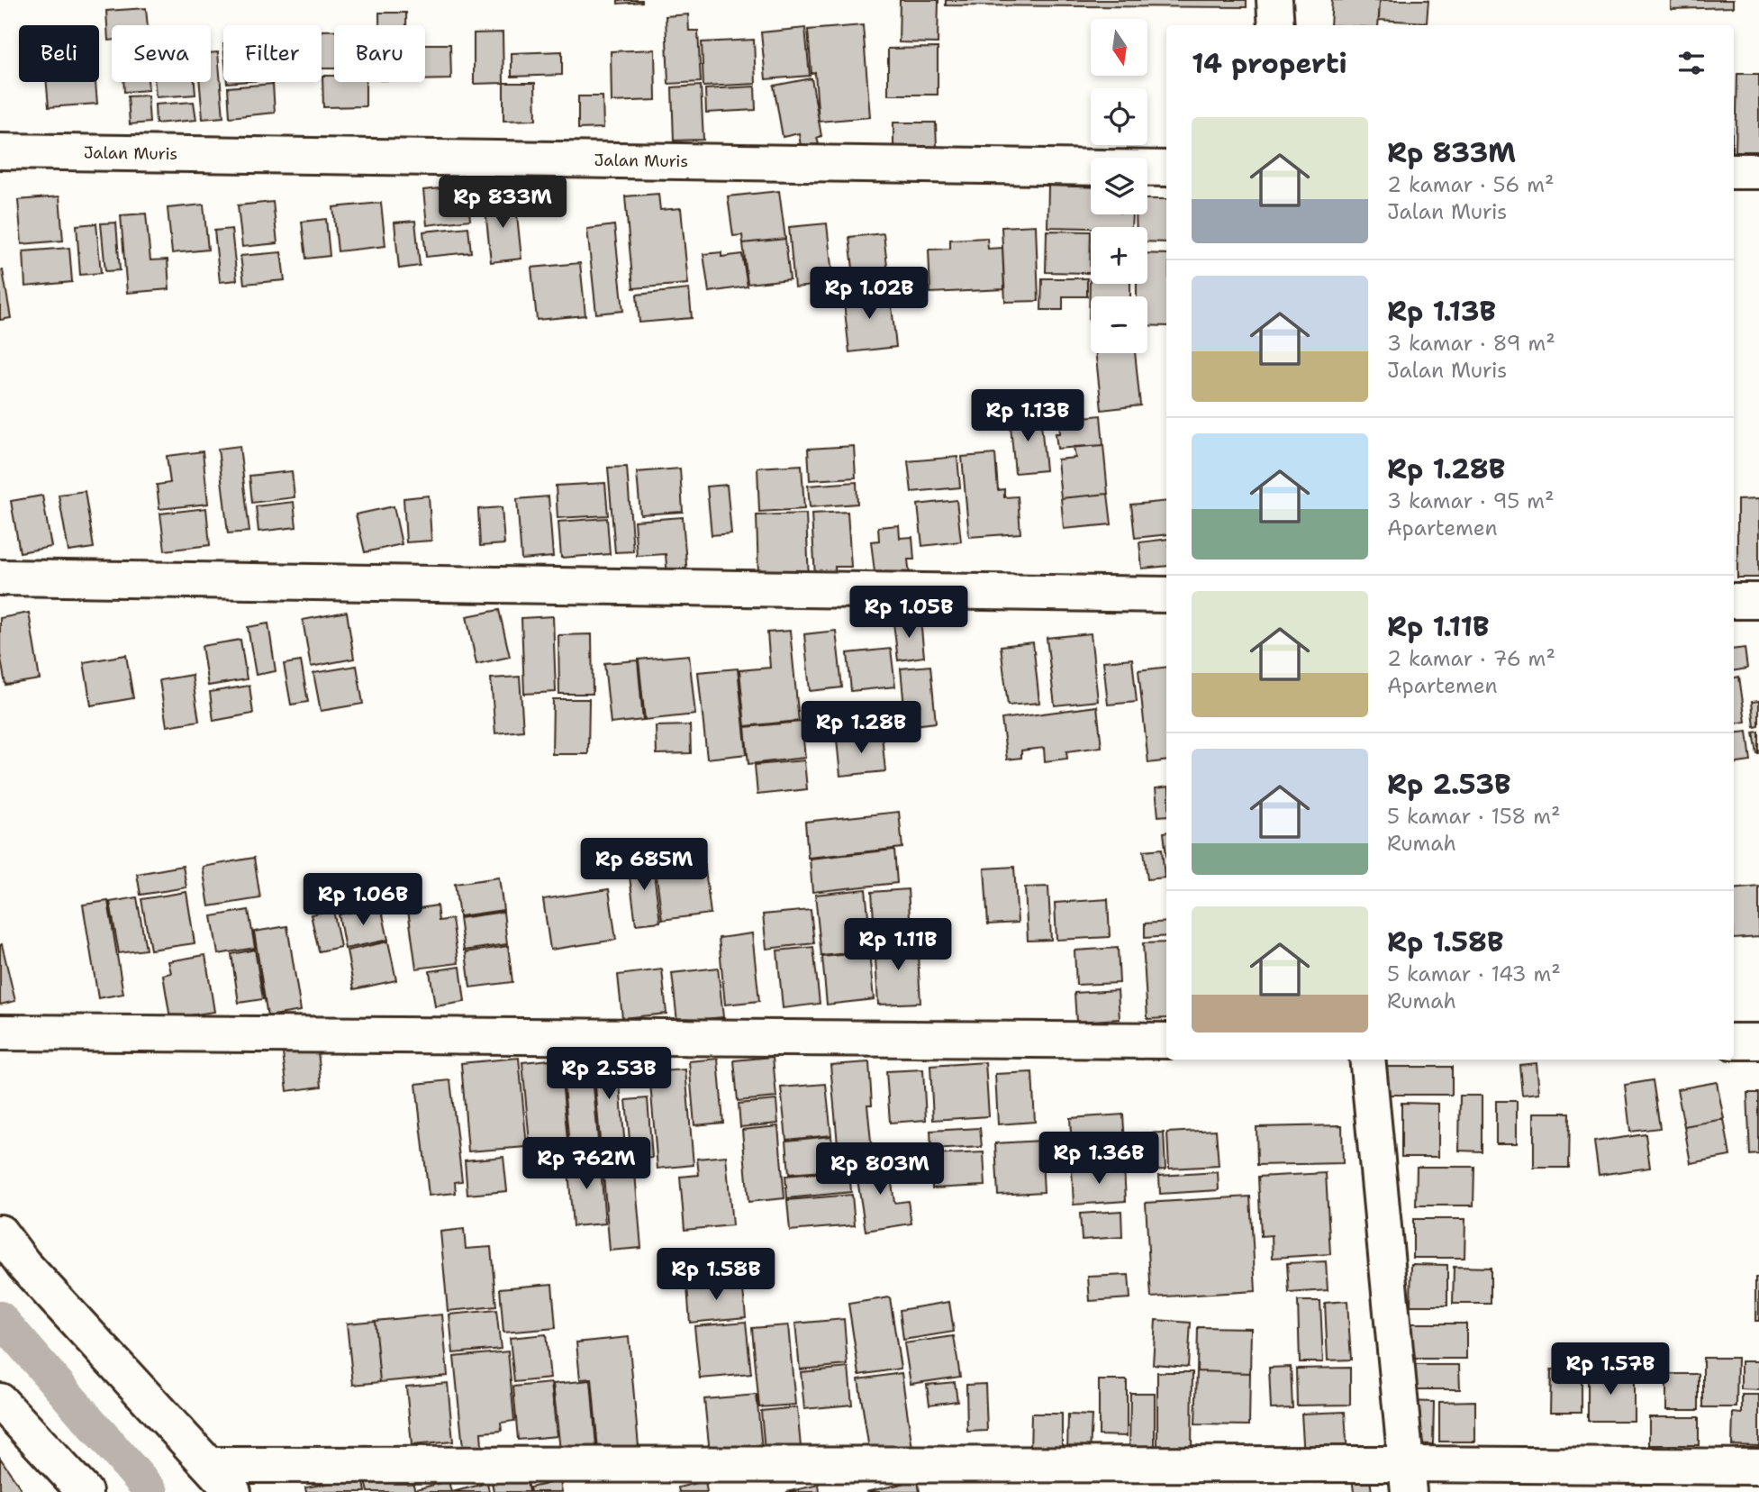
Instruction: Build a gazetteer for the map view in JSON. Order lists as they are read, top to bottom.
{
  "streets": {
    "street": ["Jalan Muris"]
  },
  "north": "bottom",
  "page": {
    "map_buttons": ["+", "−"],
    "chip": [
      "Beli",
      "Sewa",
      "Filter",
      "Baru"
    ],
    "heading": "14 properti",
    "list": [
      {
        "name": "Rp 833M",
        "note": "2 kamar · 56 m² · Jalan Muris"
      },
      {
        "name": "Rp 1.13B",
        "note": "3 kamar · 89 m² · Jalan Muris"
      },
      {
        "name": "Rp 1.28B",
        "note": "3 kamar · 95 m² · Apartemen"
      },
      {
        "name": "Rp 1.11B",
        "note": "2 kamar · 76 m² · Apartemen"
      },
      {
        "name": "Rp 2.53B",
        "note": "5 kamar · 158 m² · Rumah"
      },
      {
        "name": "Rp 1.58B",
        "note": "5 kamar · 143 m² · Rumah"
      }
    ],
    "price": [
      "Rp 833M",
      "Rp 1.02B",
      "Rp 1.13B",
      "Rp 1.05B",
      "Rp 1.28B",
      "Rp 685M",
      "Rp 1.06B",
      "Rp 1.11B",
      "Rp 2.53B",
      "Rp 1.36B",
      "Rp 762M",
      "Rp 803M",
      "Rp 1.58B",
      "Rp 1.57B"
    ]
  }
}
